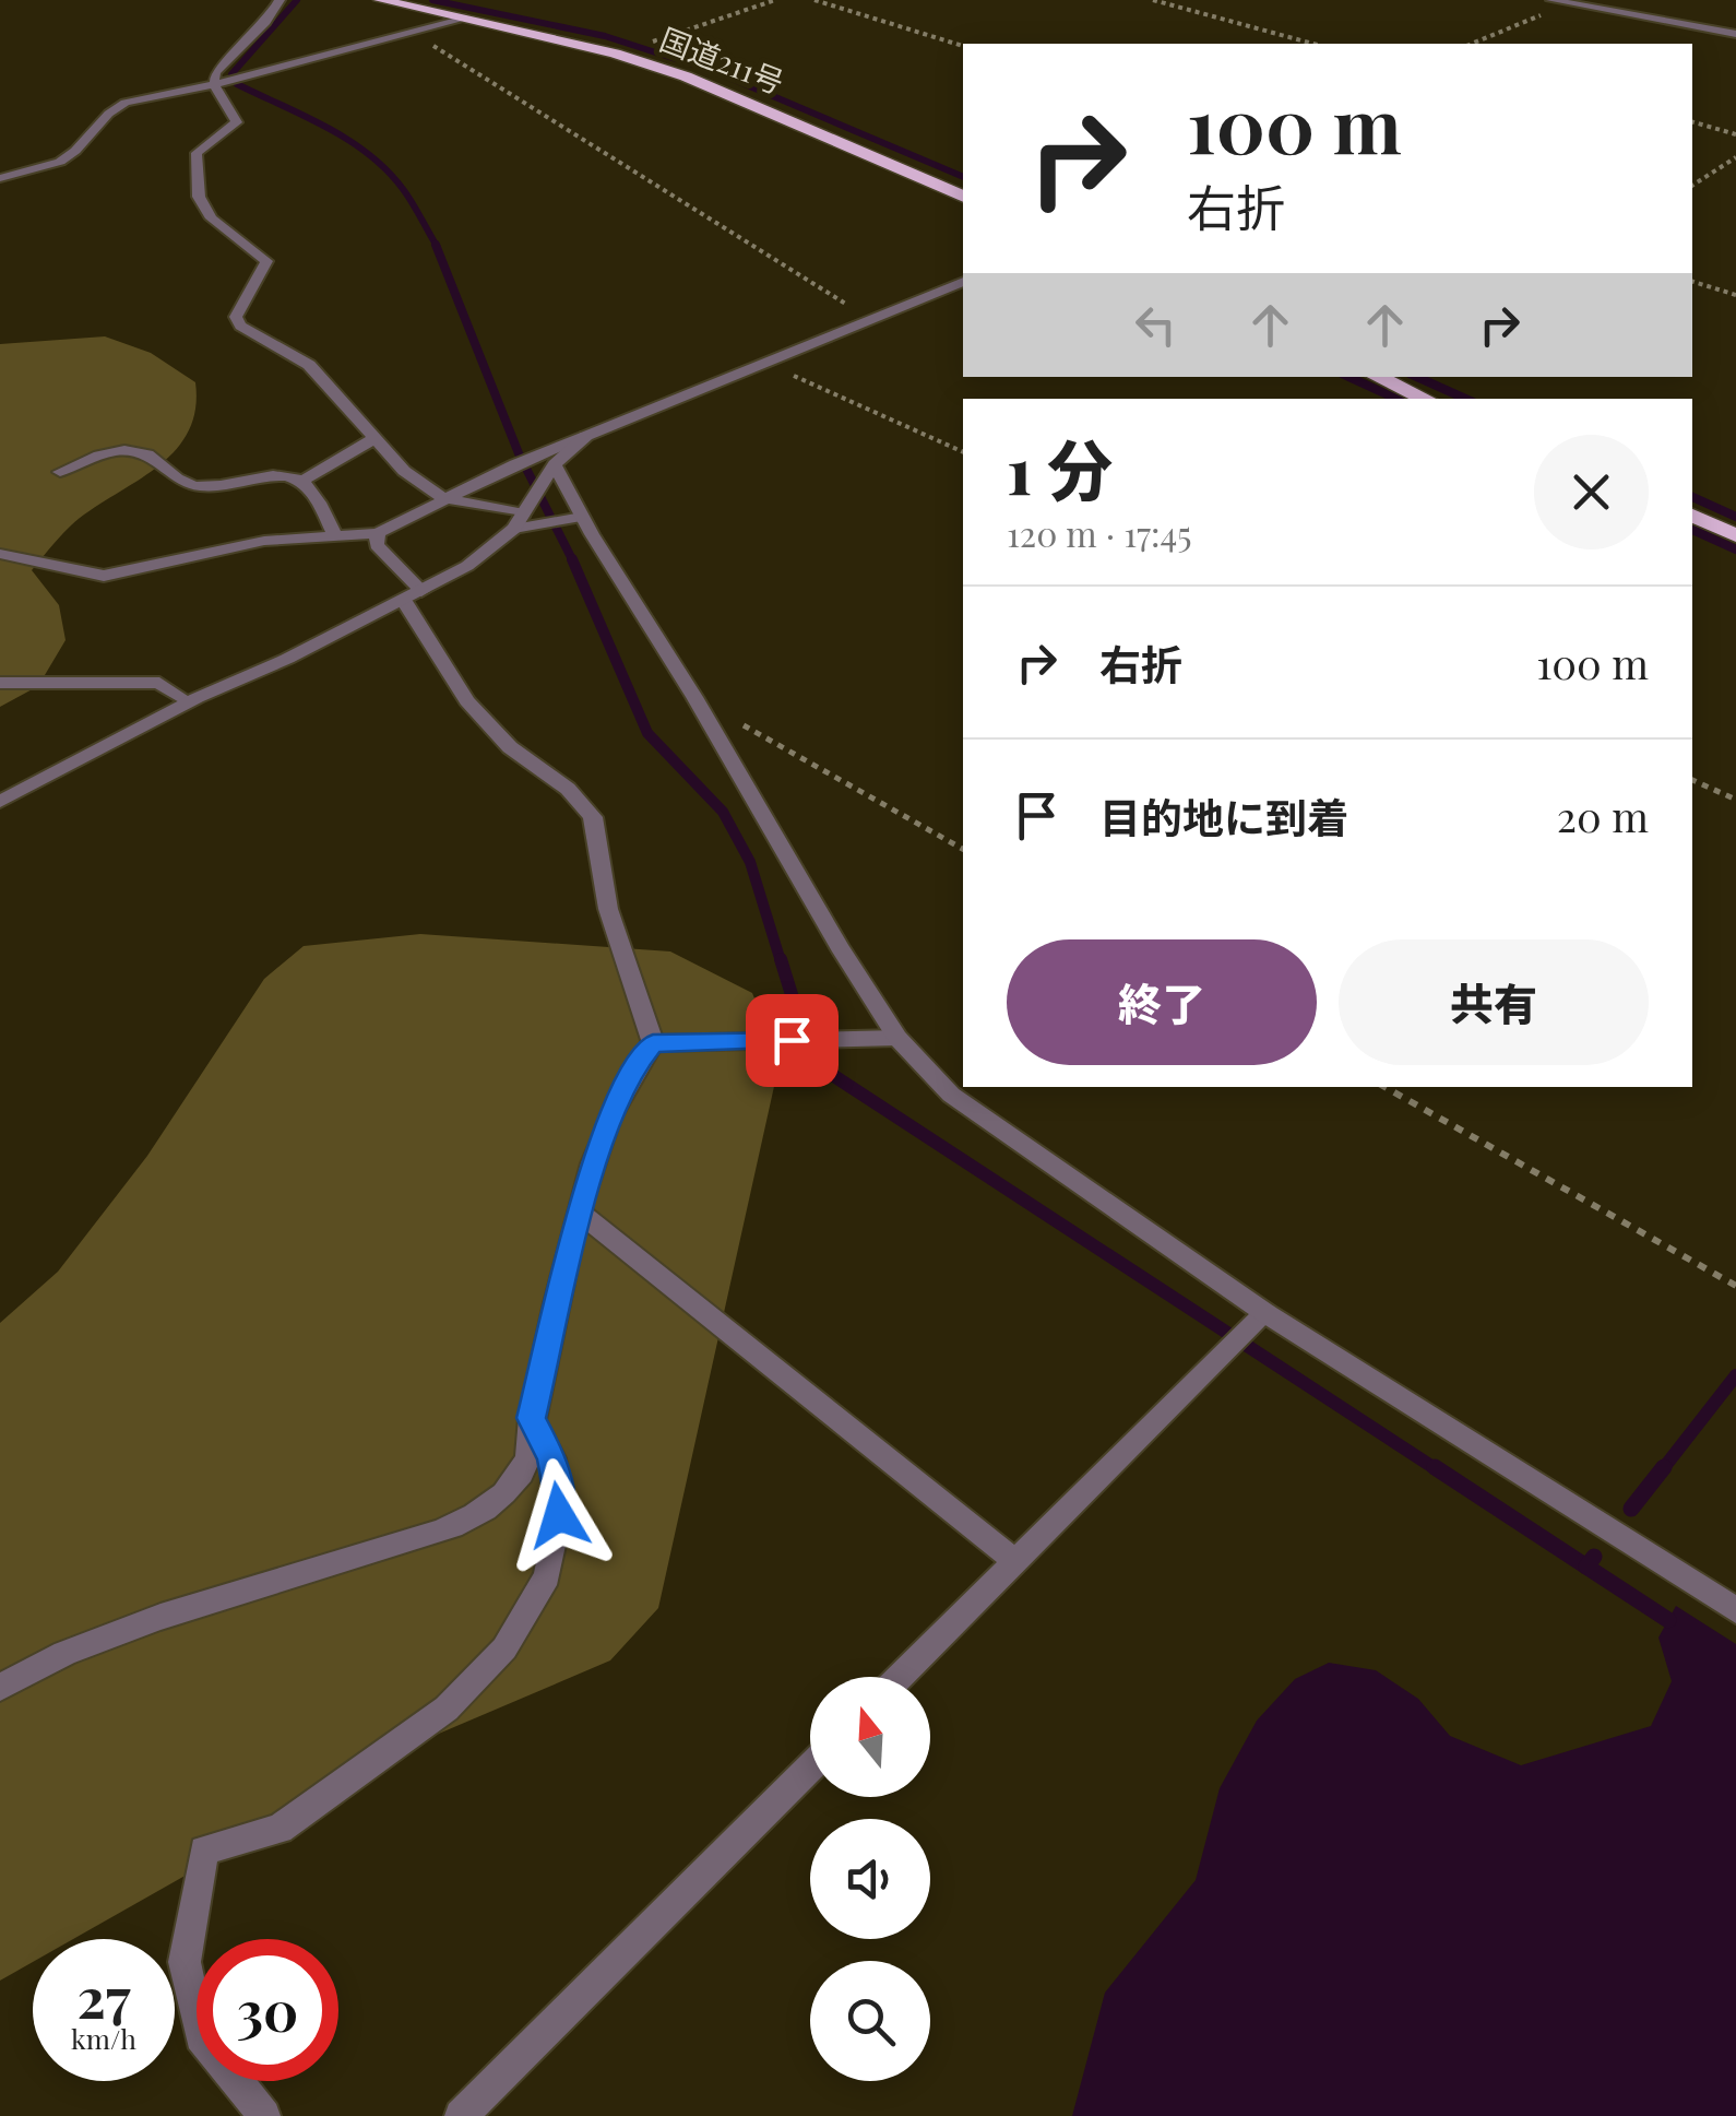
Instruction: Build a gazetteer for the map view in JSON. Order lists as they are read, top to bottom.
{
  "streets": {
    "highway": ["国道211号"]
  },
  "north": "top",
  "page": {
    "turn": ["100 m", "右折"],
    "heading": ["1 分", "120 m · 17:45"],
    "list": [
      {
        "name": "右折",
        "value": "100 m"
      },
      {
        "name": "目的地に到着",
        "value": "20 m"
      }
    ],
    "buttons": ["終了", "共有"],
    "speed": "27 km/h",
    "limit": "30"
  }
}
